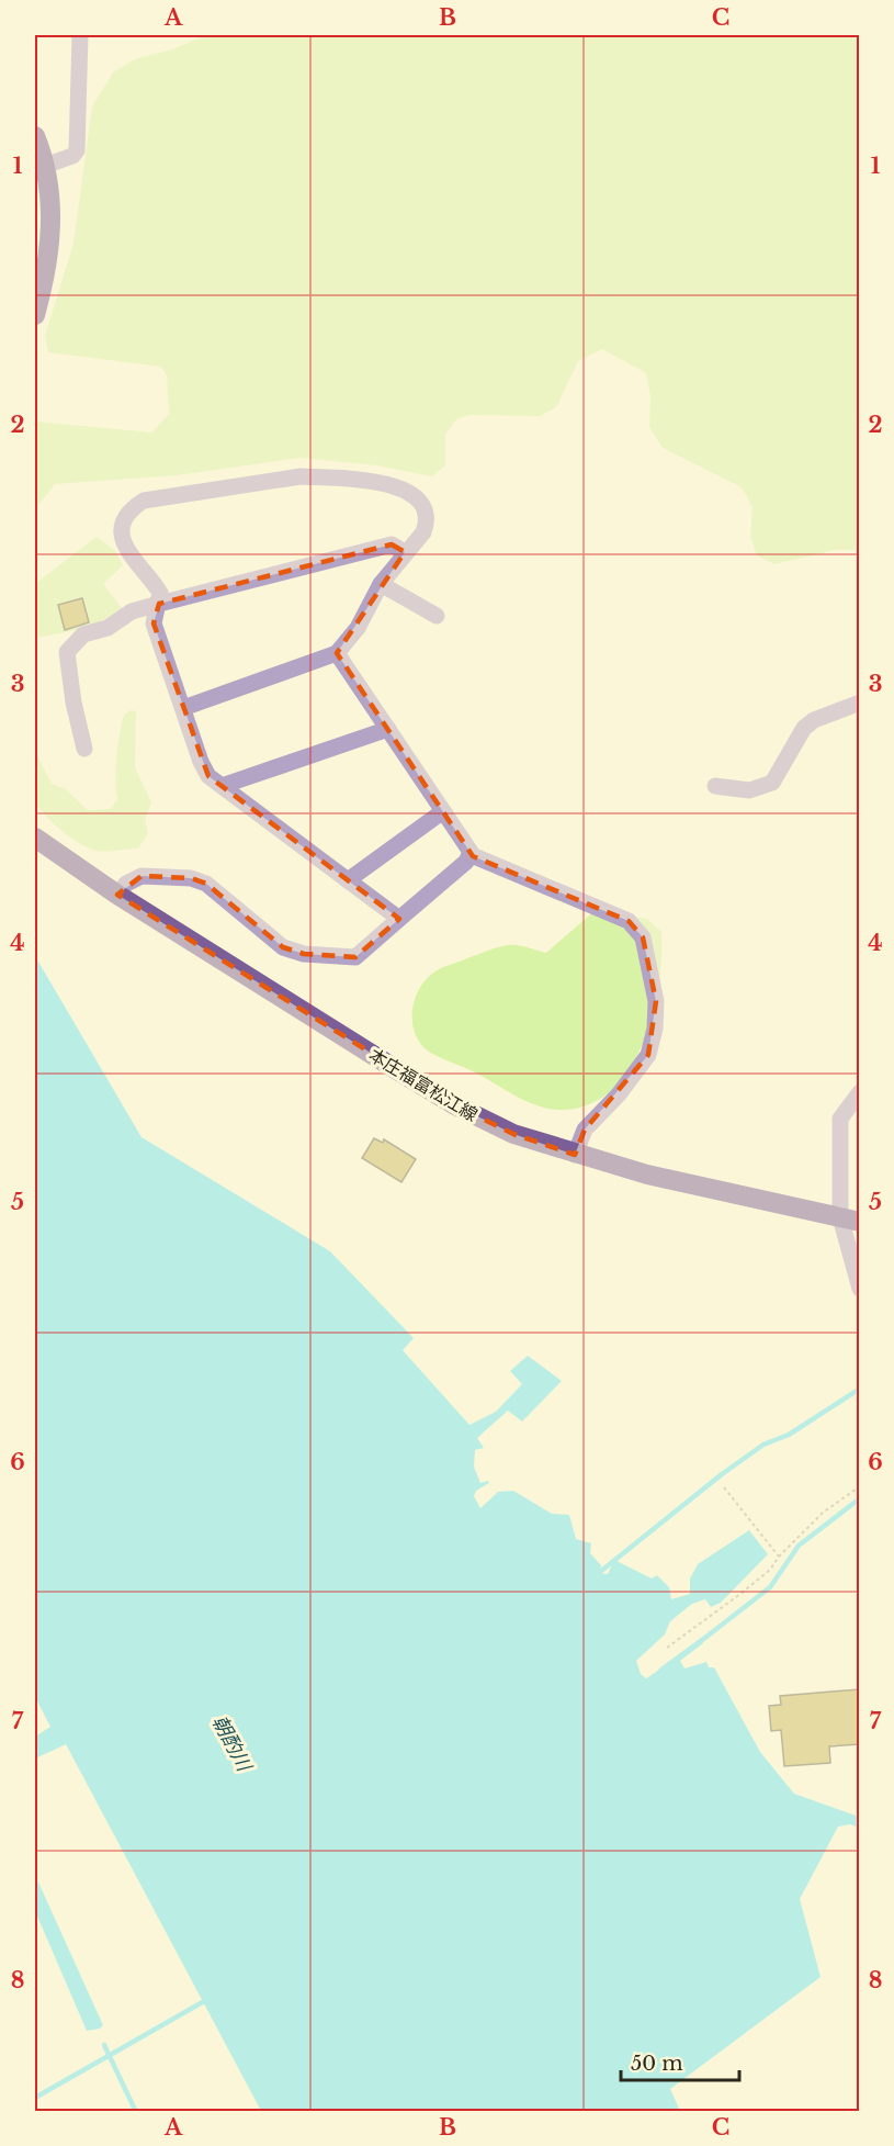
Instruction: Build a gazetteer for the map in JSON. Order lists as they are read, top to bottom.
{
  "streets": {
    "main road": ["本庄福富松江線"]
  },
  "water": ["朝酌川"],
  "scale_bar": "50 m",
  "grid": {
    "columns": ["A", "B", "C"],
    "rows": [
      "1",
      "2",
      "3",
      "4",
      "5",
      "6",
      "7",
      "8"
    ]
  }
}
